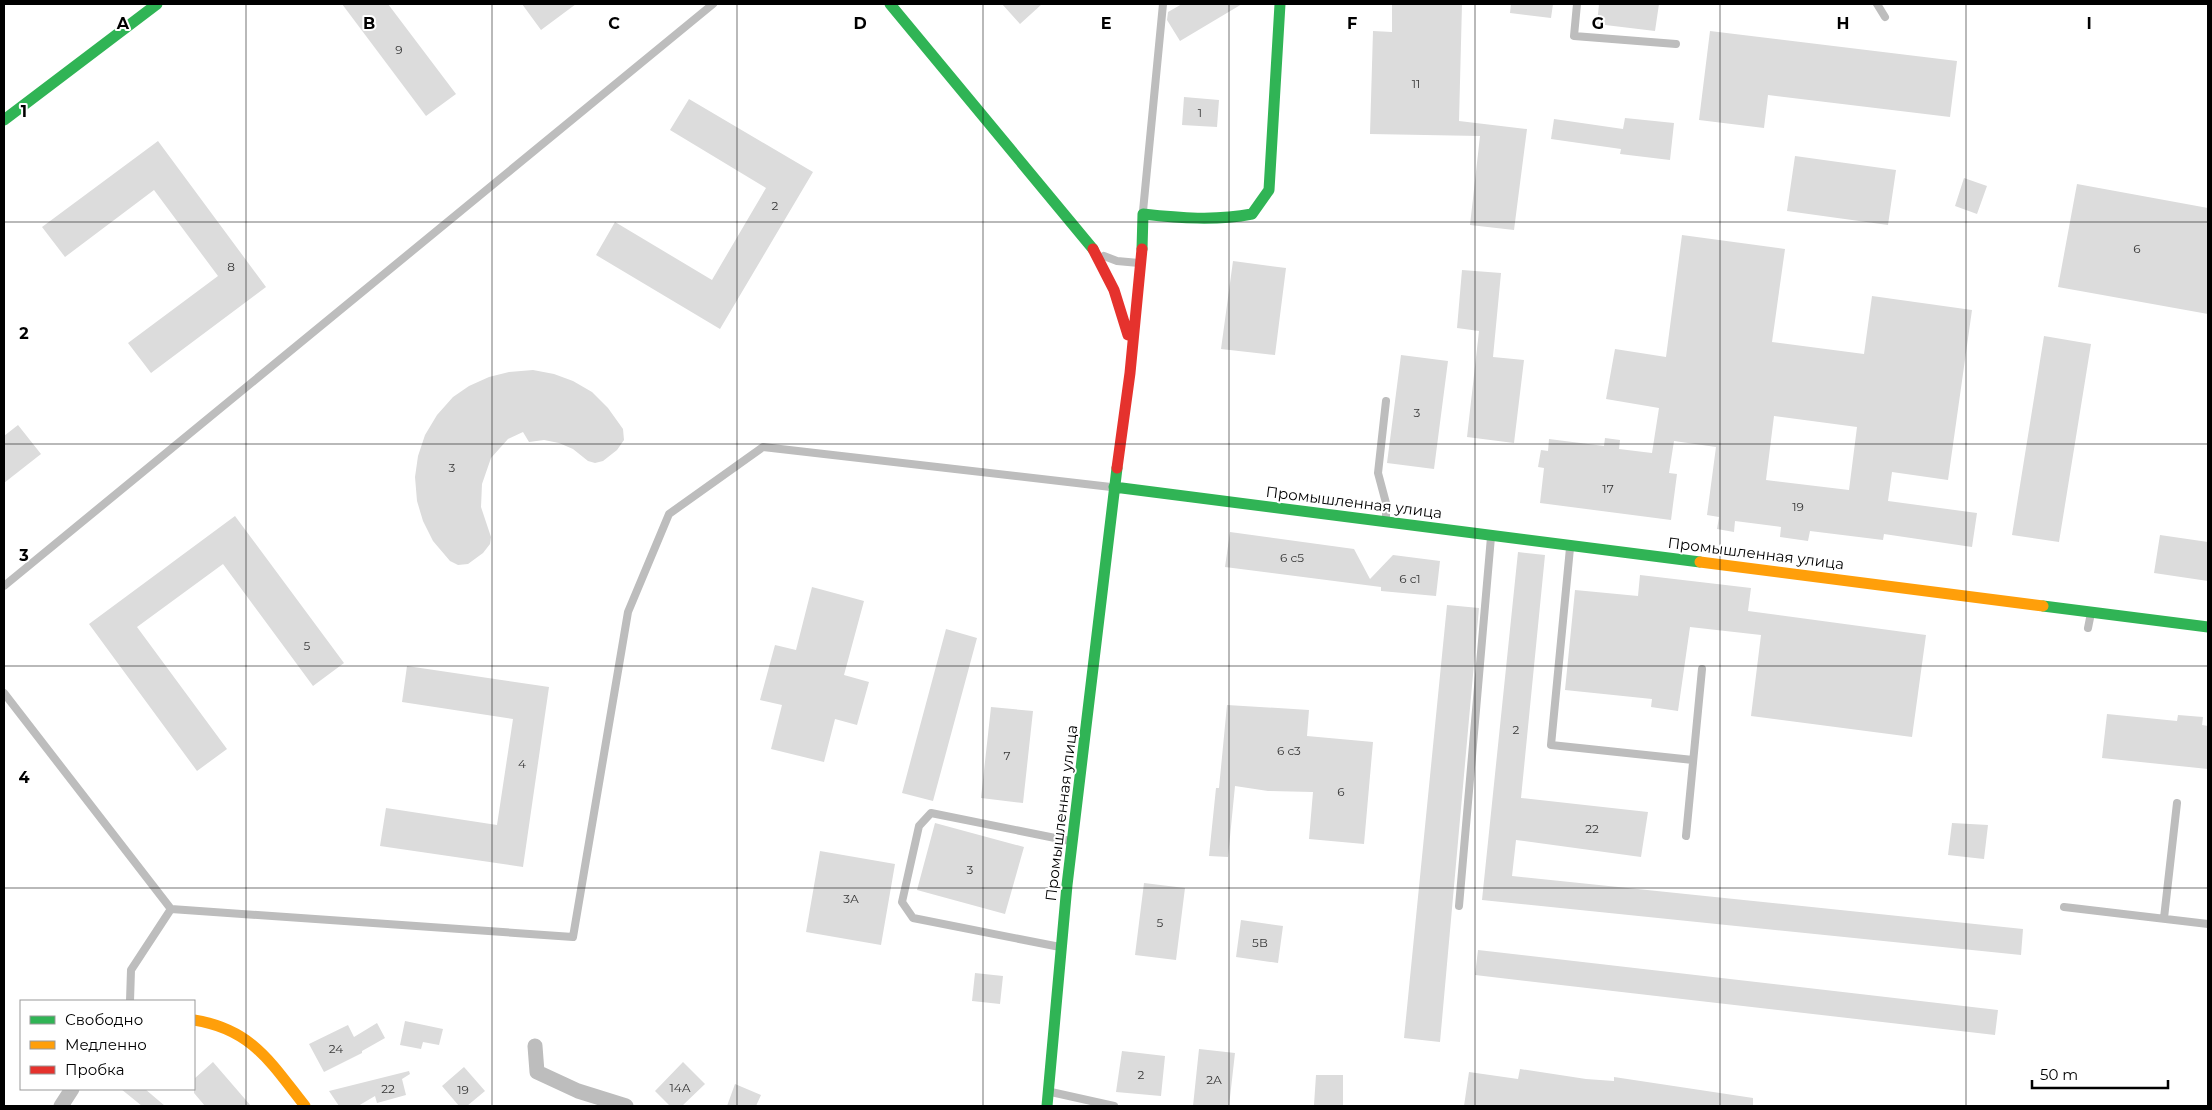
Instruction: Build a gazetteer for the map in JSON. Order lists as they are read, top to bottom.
{
  "streets": {
    "main road": ["Промышленная улица"]
  },
  "house_numbers": [
    "9",
    "11",
    "1",
    "2",
    "6",
    "8",
    "3",
    "3",
    "17",
    "19",
    "6 с5",
    "6 с1",
    "5",
    "2",
    "6 с3",
    "7",
    "4",
    "6",
    "22",
    "3",
    "3А",
    "5",
    "5В",
    "24",
    "2",
    "2А",
    "14А",
    "22",
    "19"
  ],
  "legend": ["Свободно", "Медленно", "Пробка"],
  "scale_bar": "50 m",
  "grid": {
    "columns": [
      "A",
      "B",
      "C",
      "D",
      "E",
      "F",
      "G",
      "H",
      "I"
    ],
    "rows": [
      "1",
      "2",
      "3",
      "4"
    ]
  }
}
